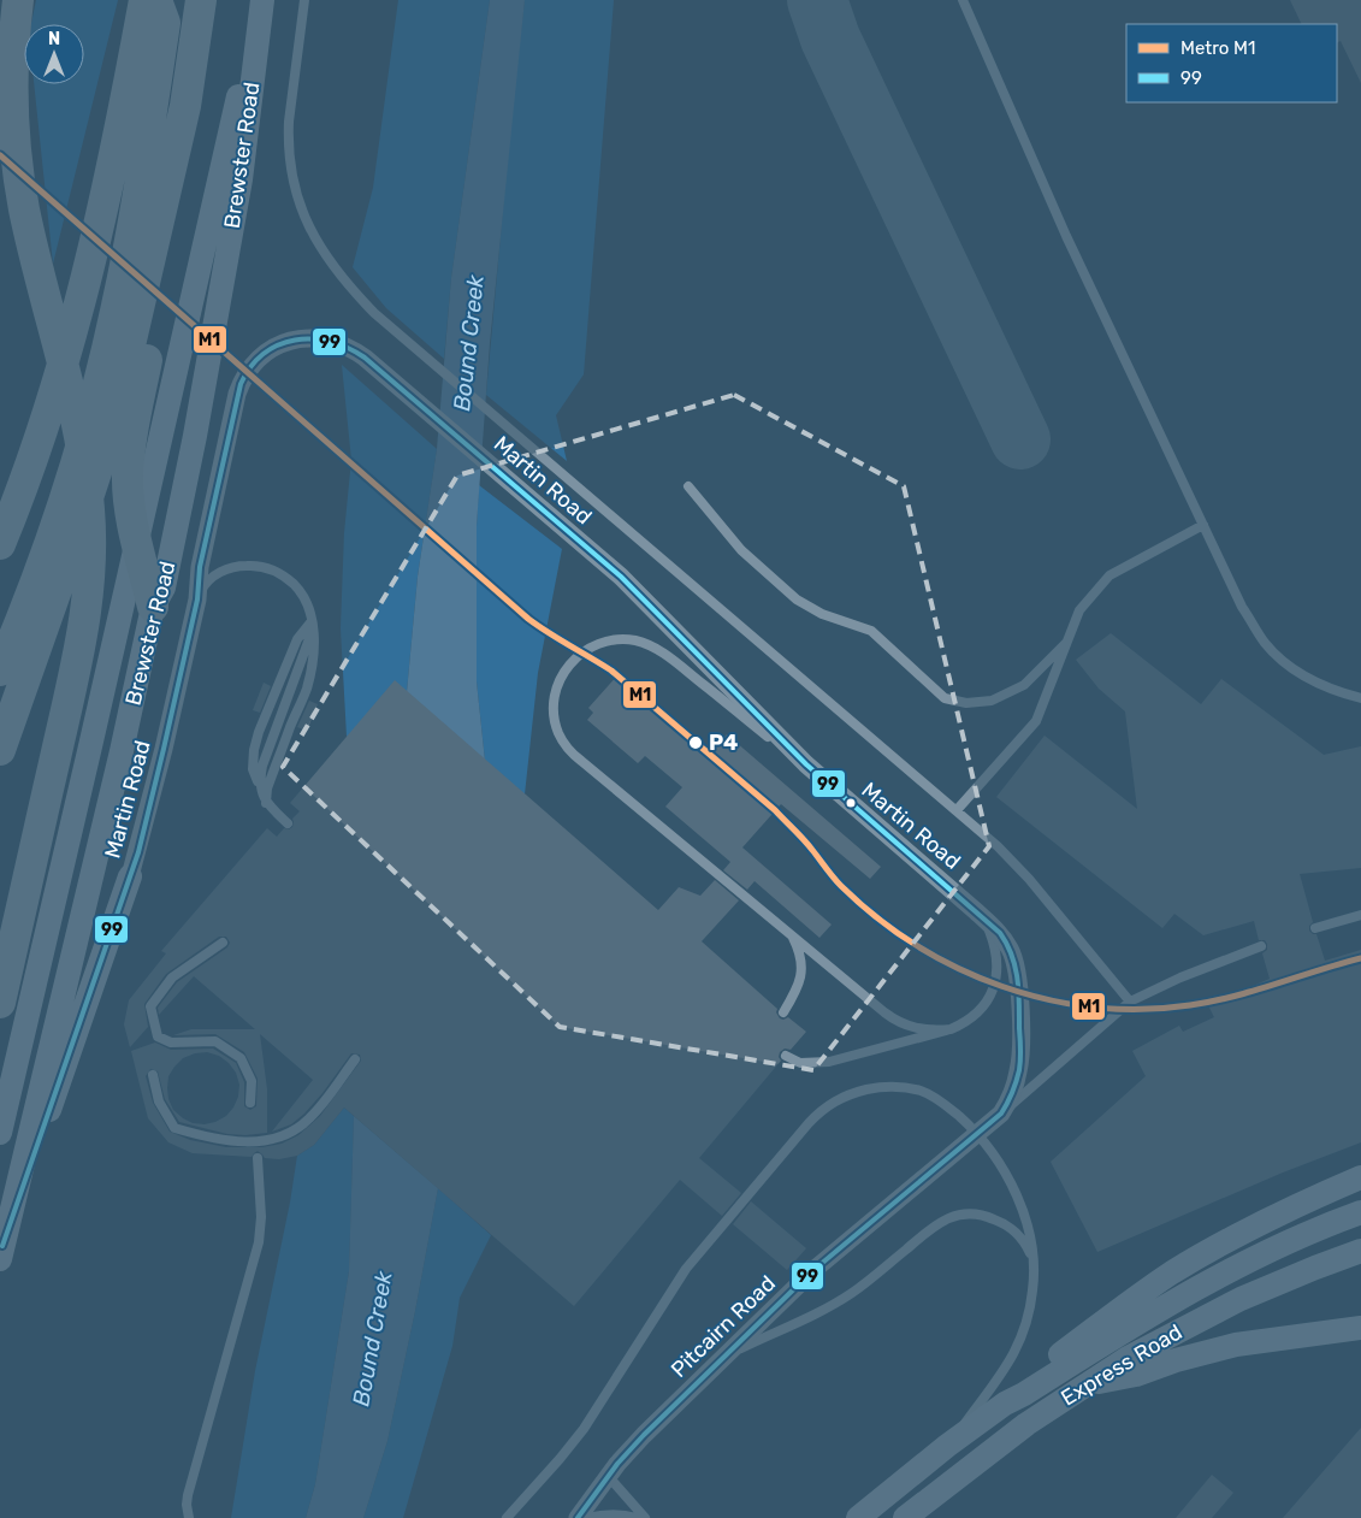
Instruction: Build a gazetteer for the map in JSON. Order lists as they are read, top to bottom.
{
  "streets": {
    "street": [
      "Brewster Road",
      "Martin Road",
      "Pitcairn Road",
      "Express Road"
    ]
  },
  "crossings": [
    ["Martin Road", "Pitcairn Road"]
  ],
  "water": ["Bound Creek"],
  "places": ["P4"],
  "lines": ["metro line M1", "transit line 99"],
  "legend": ["Metro M1", "99"],
  "north": "top"
}
